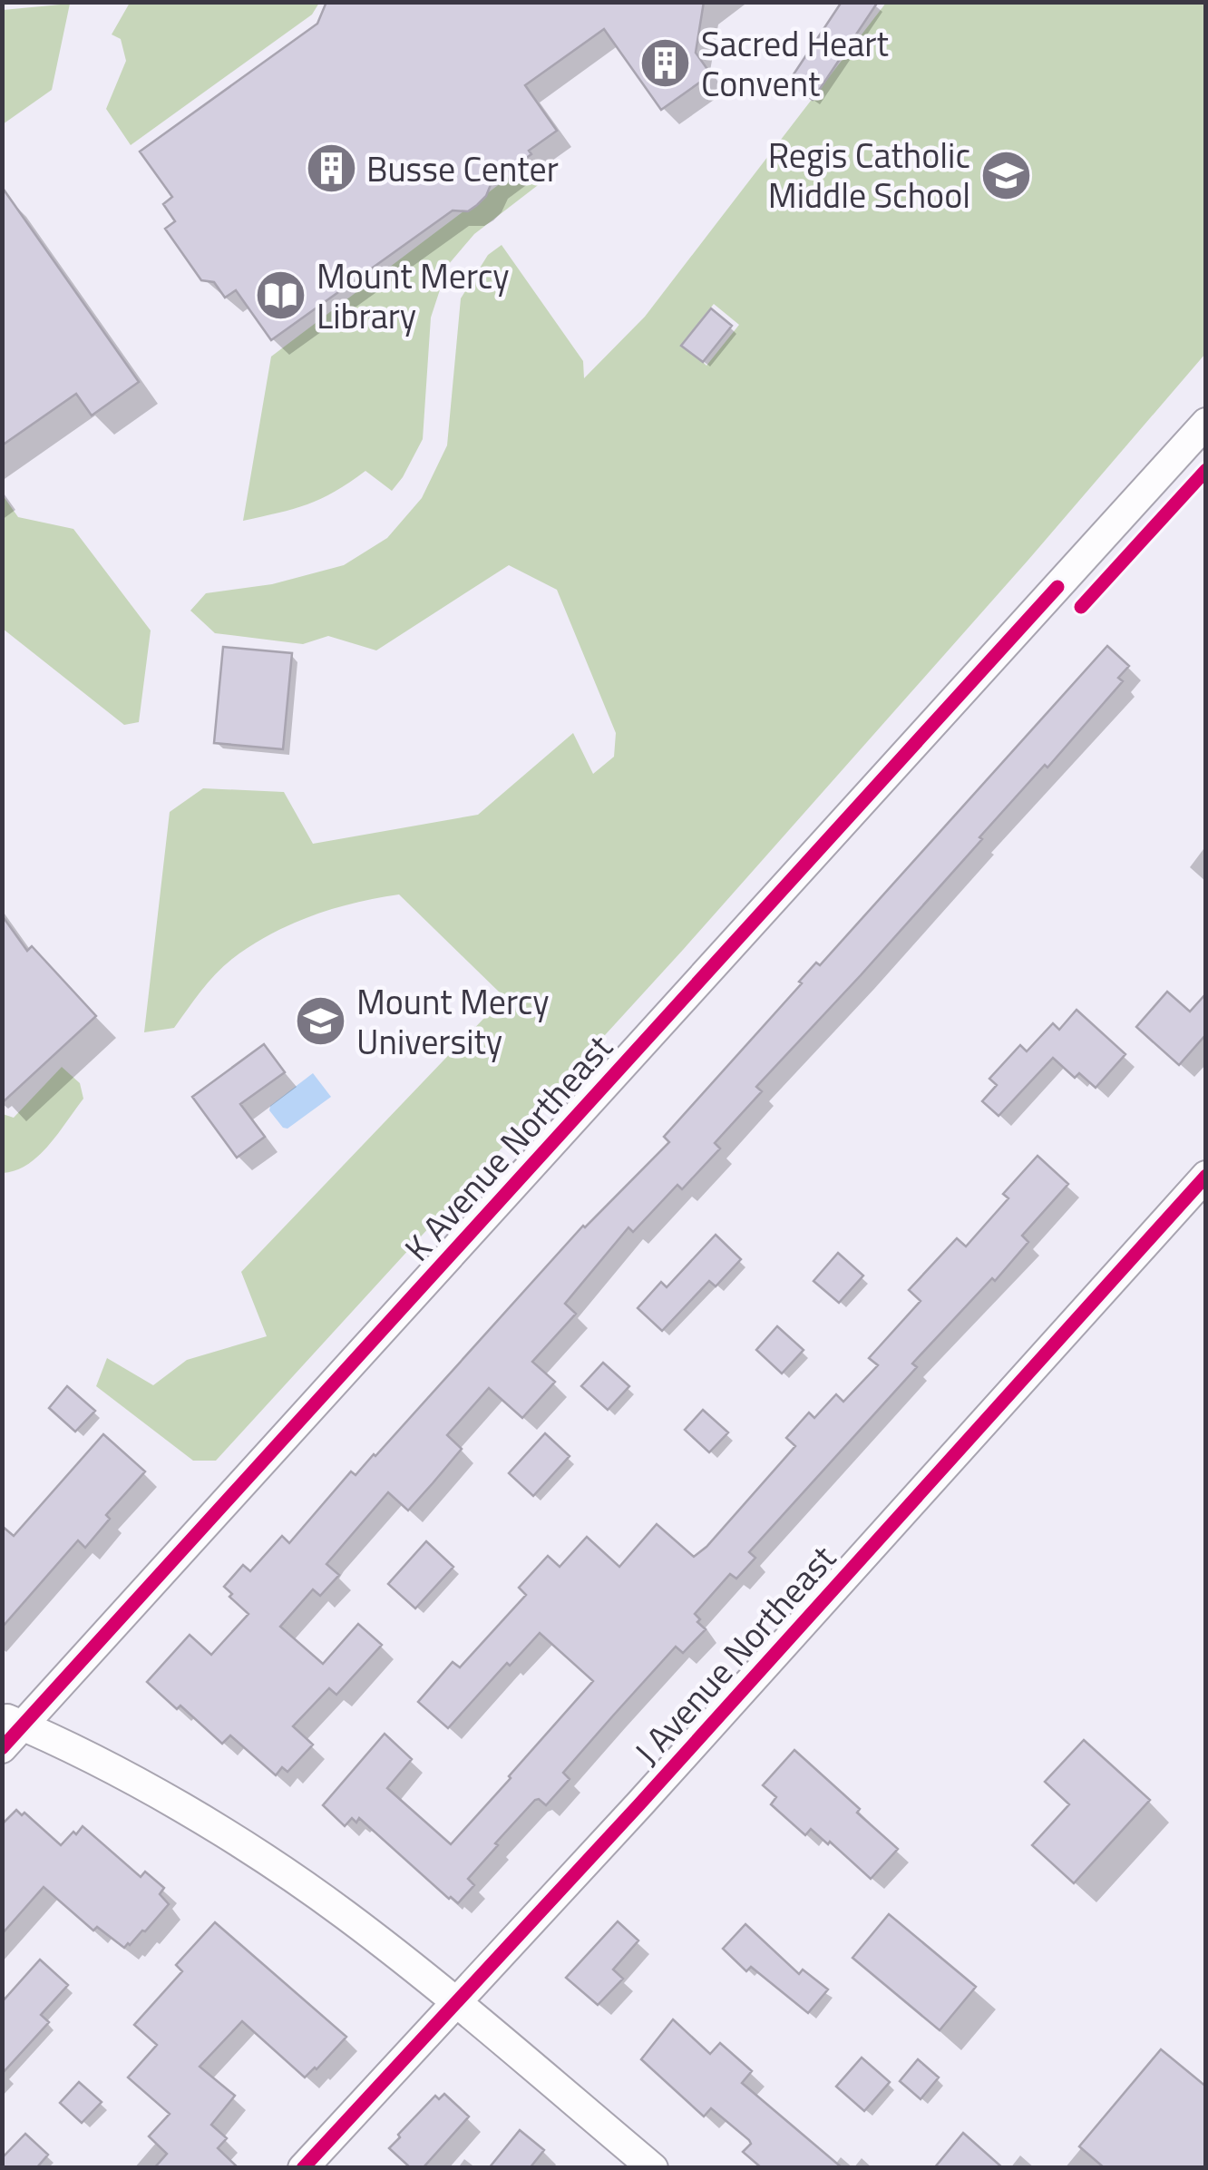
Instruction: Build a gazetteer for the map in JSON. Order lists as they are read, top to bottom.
{
  "streets": {
    "street": ["K Avenue Northeast", "J Avenue Northeast"]
  },
  "places": {
    "building": ["Sacred Heart Convent", "Busse Center"],
    "school or university": ["Regis Catholic Middle School", "Mount Mercy University"],
    "library": ["Mount Mercy Library"]
  }
}
